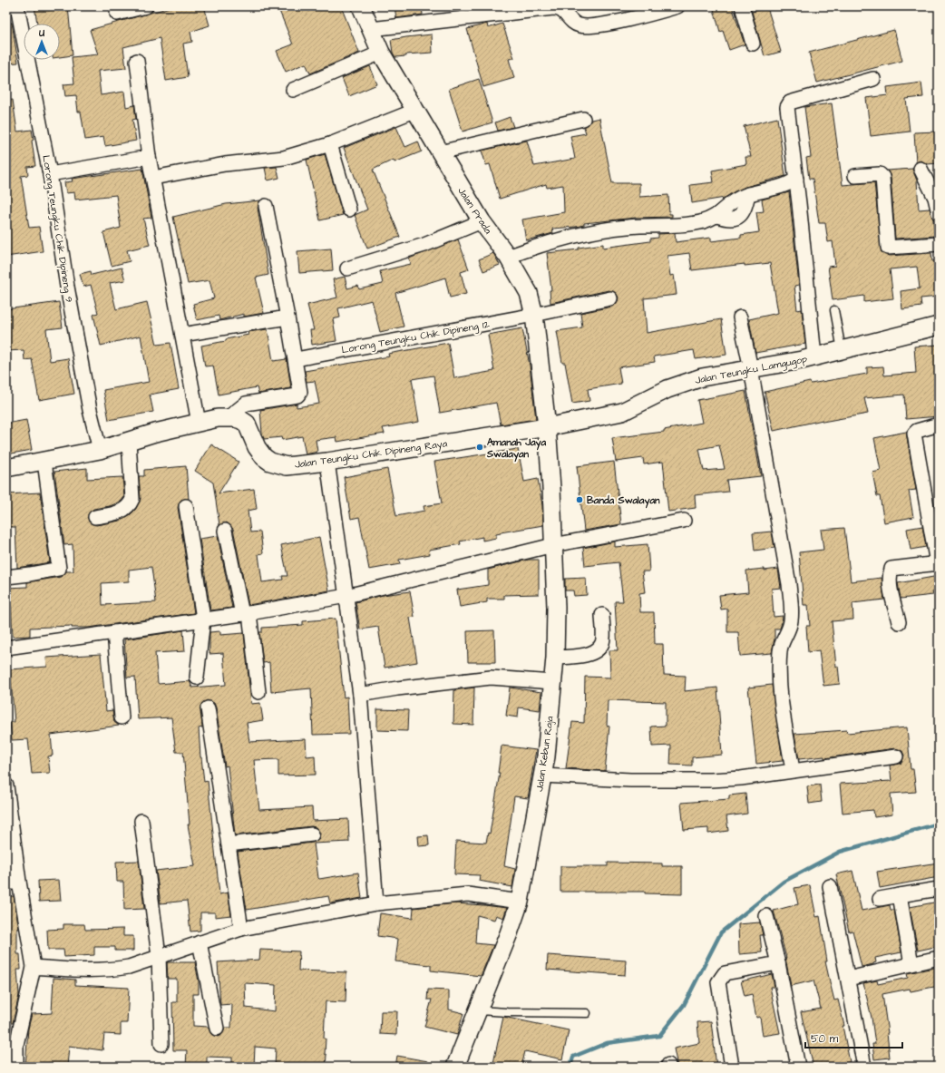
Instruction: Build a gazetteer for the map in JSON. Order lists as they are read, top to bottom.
{
  "streets": {
    "street": [
      "Jalan Prada",
      "Lorong Teungku Chik Dipineng 9",
      "Lorong Teungku Chik Dipineng 12",
      "Jalan Teungku Lamgugop",
      "Jalan Teungku Chik Dipineng Raya",
      "Jalan Kebun Raja"
    ]
  },
  "crossings": [
    ["Jalan Prada", "Lorong Teungku Chik Dipineng 12"],
    ["Jalan Prada", "Jalan Teungku Lamgugop"],
    ["Jalan Prada", "Jalan Teungku Chik Dipineng Raya"],
    ["Jalan Prada", "Jalan Kebun Raja"],
    ["Lorong Teungku Chik Dipineng 9", "Jalan Teungku Chik Dipineng Raya"],
    ["Jalan Teungku Lamgugop", "Jalan Teungku Chik Dipineng Raya"],
    ["Jalan Teungku Lamgugop", "Jalan Kebun Raja"],
    ["Jalan Teungku Chik Dipineng Raya", "Jalan Kebun Raja"]
  ],
  "places": ["Amanah Jaya Swalayan", "Banda Swalayan"],
  "scale_bar": "50 m",
  "north": "top"
}
